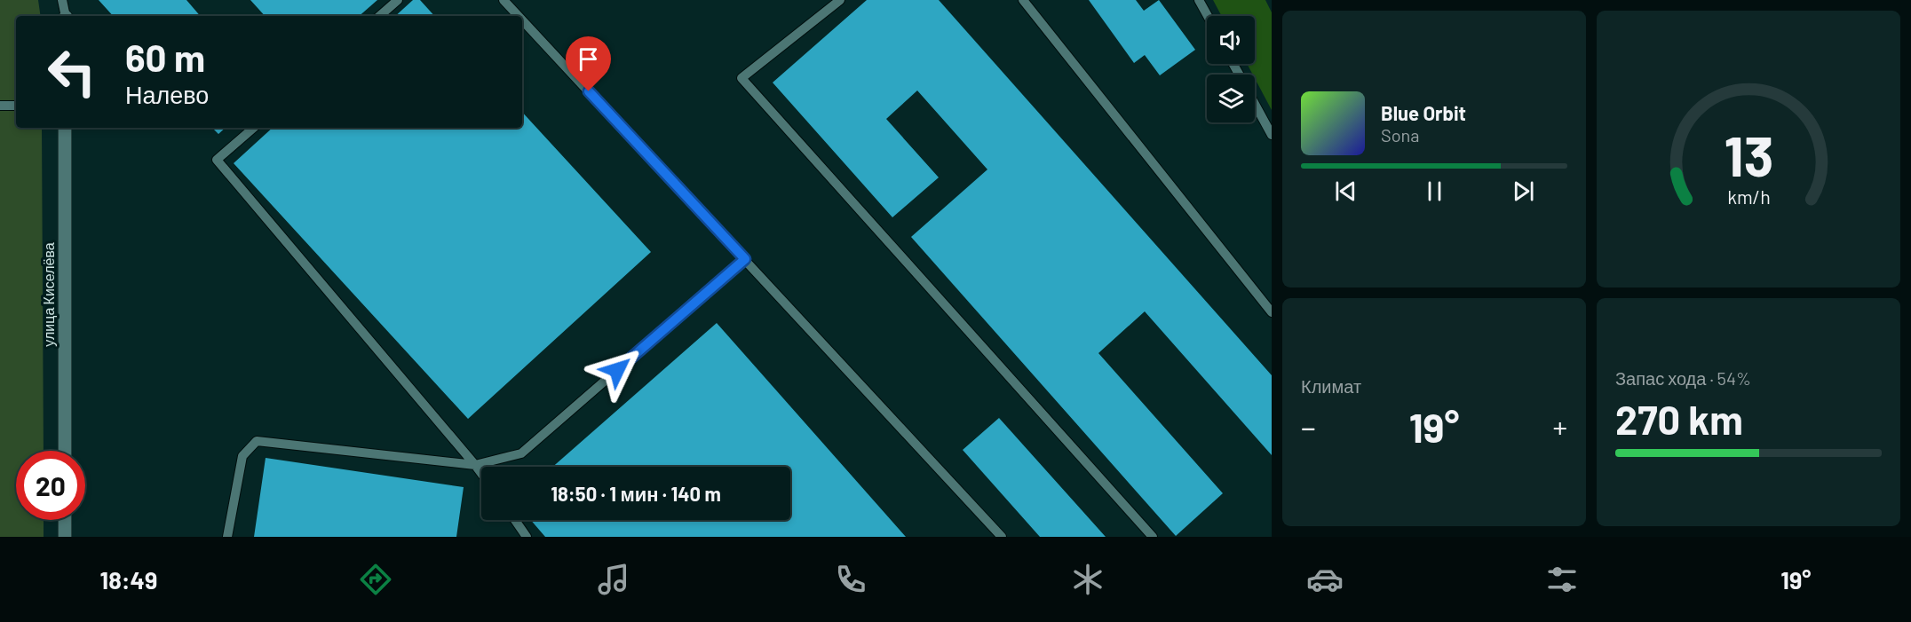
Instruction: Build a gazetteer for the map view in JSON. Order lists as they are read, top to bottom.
{
  "streets": {
    "street": ["улица Киселёва"]
  },
  "page": {
    "turn": ["60 m", "Налево"],
    "song": ["Blue Orbit", "Sona"],
    "tile": [
      "Климат",
      ["Запас хода · 54%", "270 km"]
    ],
    "heat": ["−", "19°", "+"],
    "limit": "20",
    "trip": "18:50 · 1 мин · 140 m",
    "tabs": ["18:49", "19°"],
    "gauge": ["13", "km/h"]
  }
}
